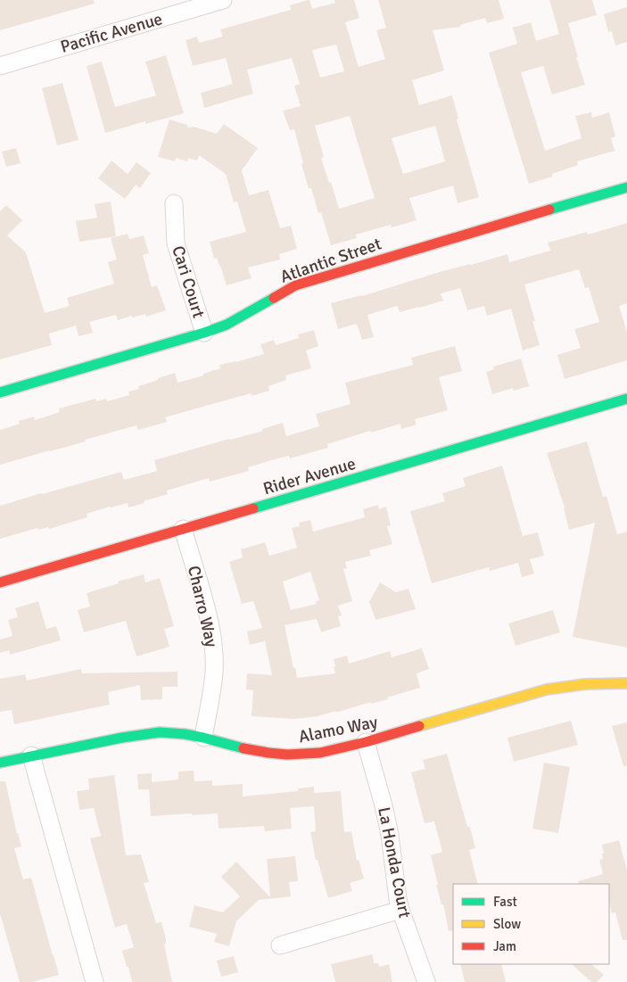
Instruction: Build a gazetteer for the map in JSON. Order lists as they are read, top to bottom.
{
  "streets": {
    "street": [
      "Pacific Avenue",
      "Atlantic Street",
      "Cari Court",
      "Rider Avenue",
      "Charro Way",
      "Alamo Way",
      "La Honda Court"
    ]
  },
  "crossings": [
    ["Atlantic Street", "Cari Court"],
    ["Rider Avenue", "Charro Way"],
    ["Charro Way", "Alamo Way"],
    ["Alamo Way", "La Honda Court"]
  ],
  "legend": ["Fast", "Slow", "Jam"]
}
